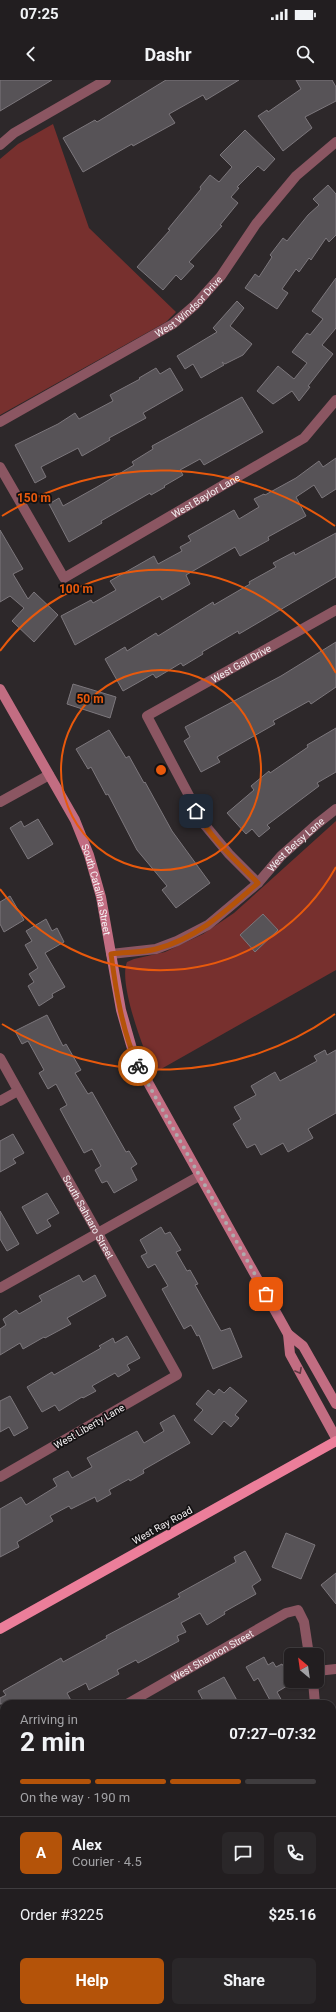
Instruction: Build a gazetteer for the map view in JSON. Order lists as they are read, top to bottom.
{
  "streets": {
    "main road": ["West Ray Road"],
    "street": [
      "West Windsor Drive",
      "West Baylor Lane",
      "West Gail Drive",
      "West Betsy Lane",
      "South Catalina Street",
      "South Sahuaro Street",
      "West Liberty Lane",
      "West Shannon Street"
    ]
  },
  "crossings": [
    ["West Gail Drive", "West Betsy Lane"],
    ["West Betsy Lane", "South Catalina Street"],
    ["South Sahuaro Street", "West Liberty Lane"]
  ],
  "north": "top left",
  "page": {
    "status": "07:25",
    "header": "Dashr",
    "heading": ["2 min", "Arriving in", "07:27–07:32"],
    "panel": [
      "Alex",
      "Courier · 4.5",
      "Order #3225",
      "$25.16"
    ],
    "bar": "On the way · 190 m",
    "round": "A",
    "buttons": ["Help", "Share"]
  },
  "rings": ["150 m", "100 m", "50 m"]
}
